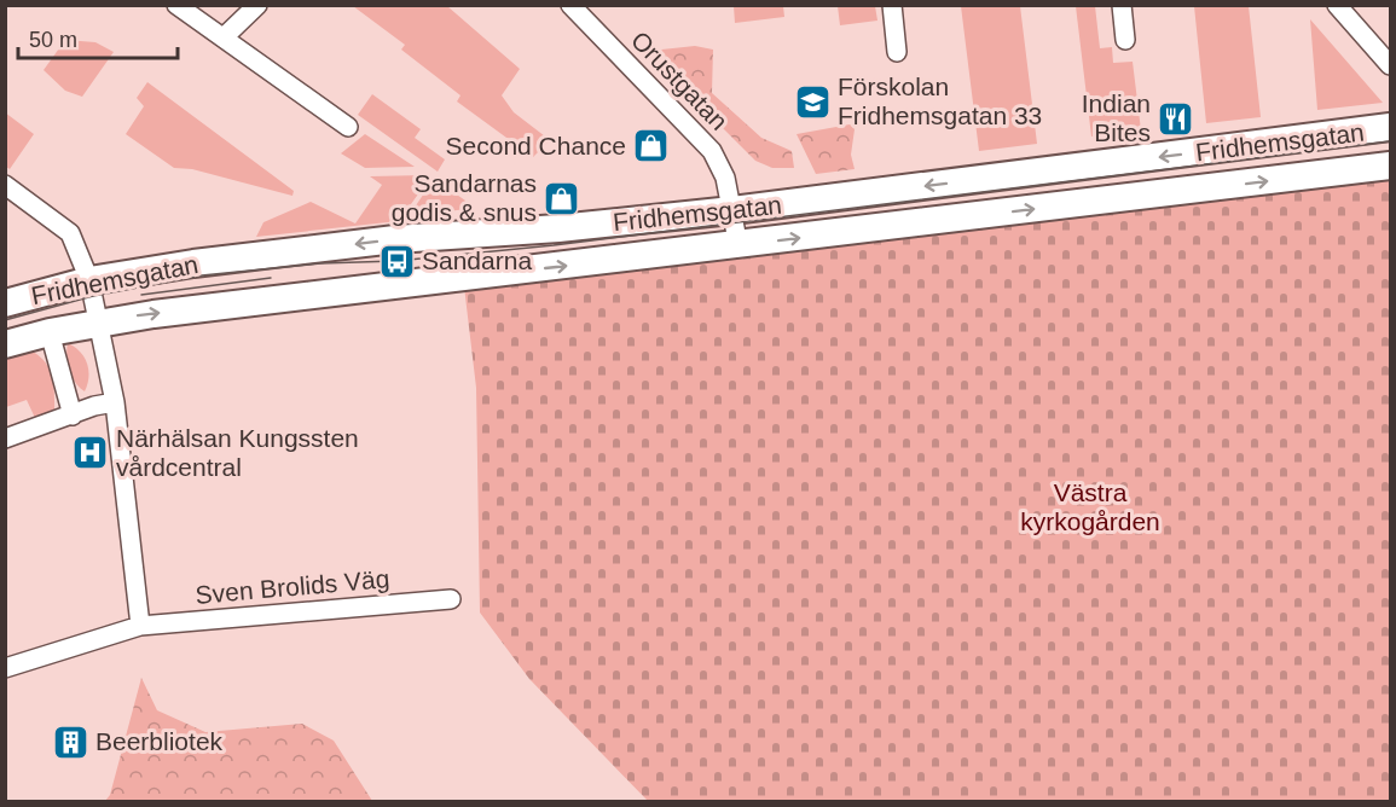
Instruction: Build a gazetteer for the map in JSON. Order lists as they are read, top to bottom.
{
  "streets": {
    "street": ["Orustgatan", "Fridhemsgatan", "Sven Brolids Väg"]
  },
  "crossings": [
    ["Orustgatan", "Fridhemsgatan"]
  ],
  "parks": ["Västra kyrkogården"],
  "places": {
    "school or university": ["Förskolan Fridhemsgatan 33"],
    "restaurant": ["Indian Bites"],
    "shop": ["Second Chance", "Sandarnas godis & snus"],
    "bus stop": ["Sandarna"],
    "hospital": ["Närhälsan Kungssten vårdcentral"],
    "building": ["Beerbliotek"]
  },
  "scale_bar": "50 m"
}
